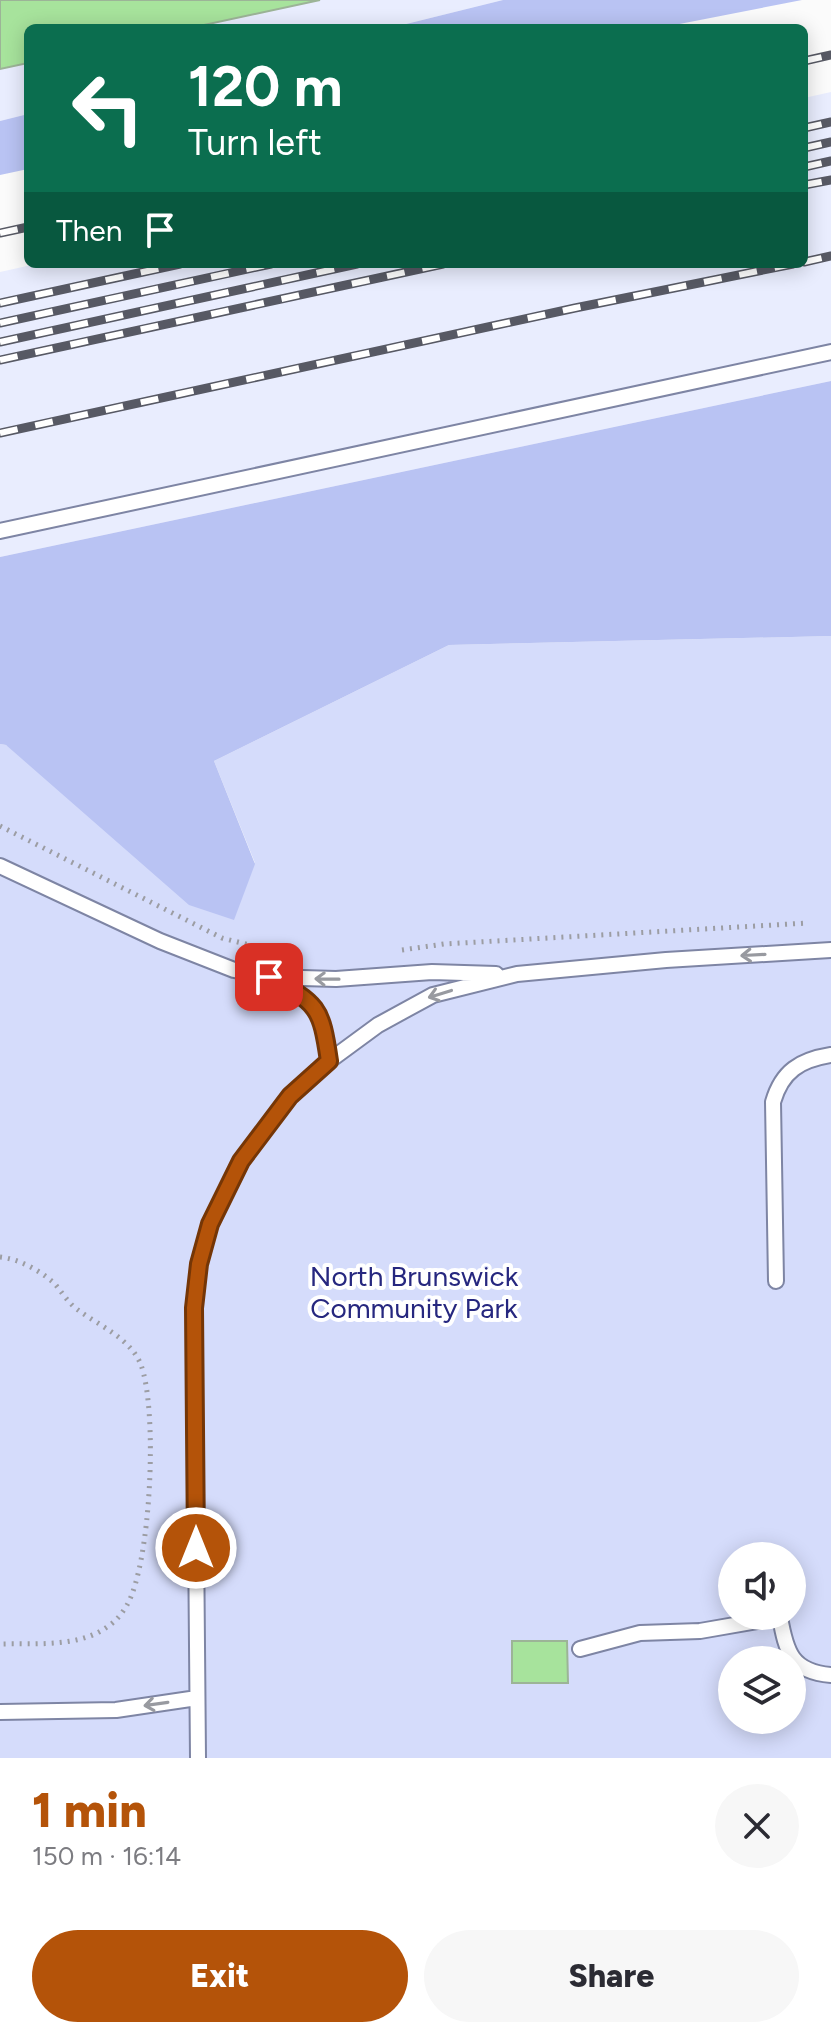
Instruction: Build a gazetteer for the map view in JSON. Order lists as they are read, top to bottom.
{
  "parks": ["North Brunswick Community Park"],
  "page": {
    "turn": ["120 m", "Turn left"],
    "then": "Then",
    "heading": ["1 min", "150 m · 16:14"],
    "buttons": ["Exit", "Share"]
  }
}
